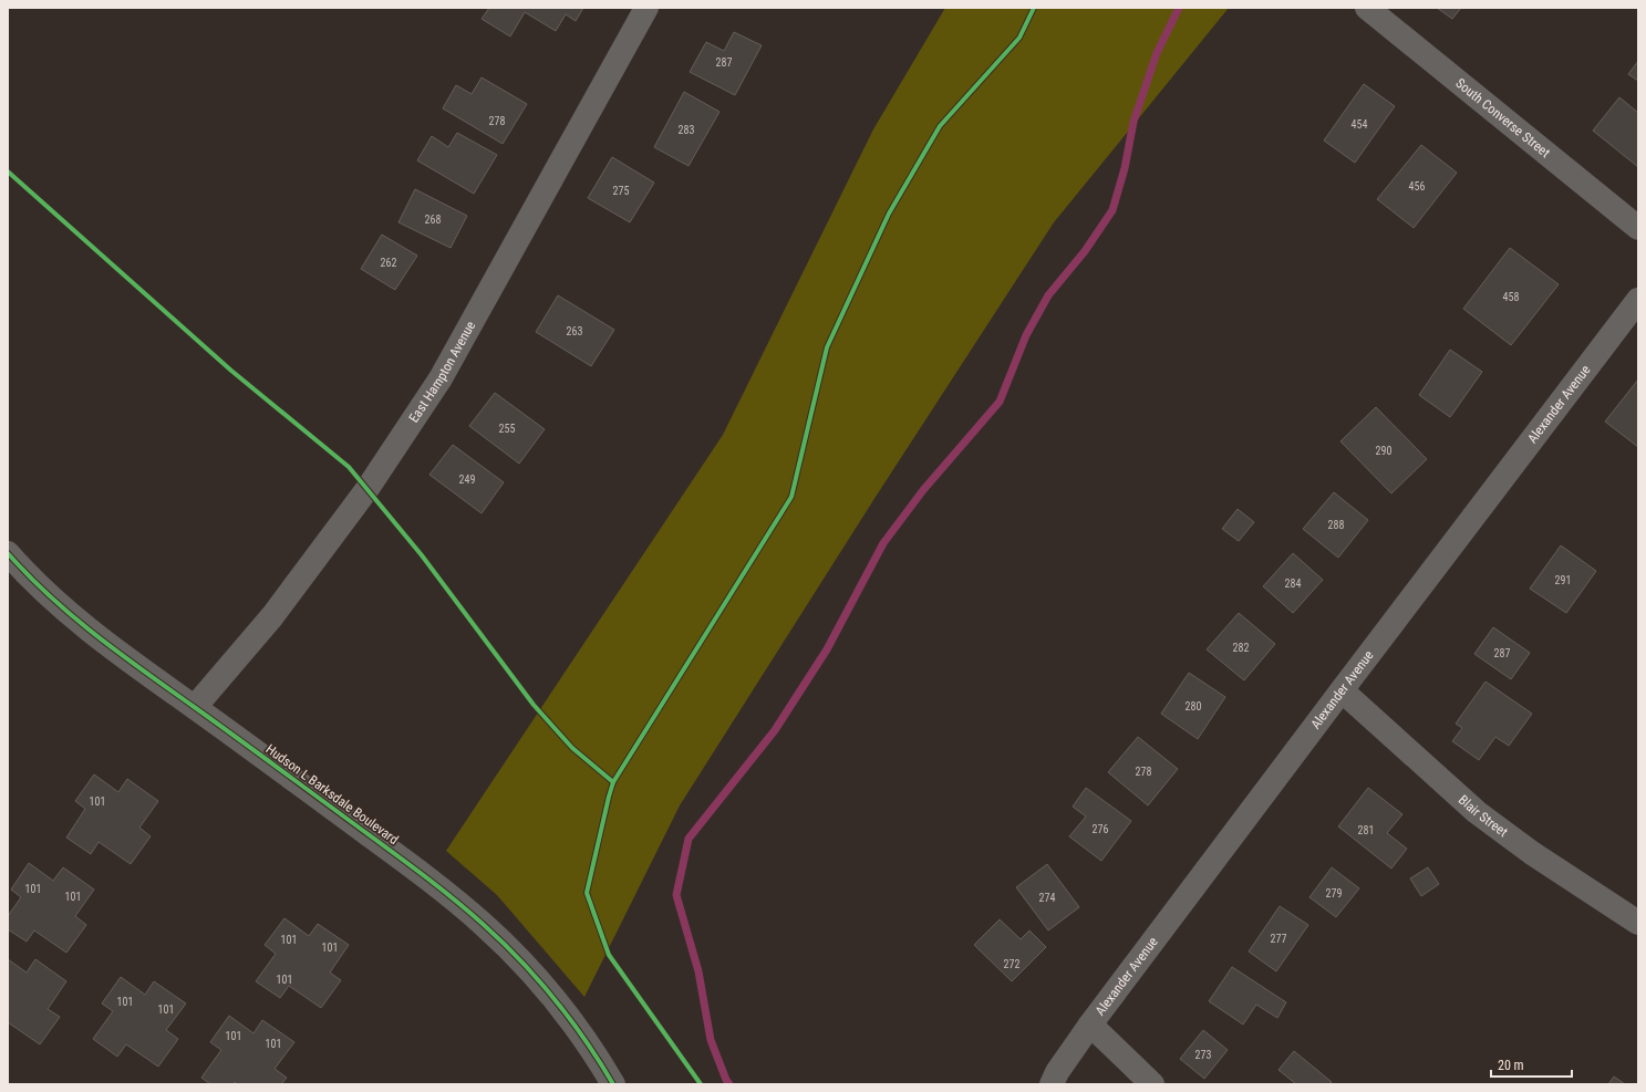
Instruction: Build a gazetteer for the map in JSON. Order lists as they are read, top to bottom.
{
  "streets": {
    "street": [
      "South Converse Street",
      "East Hampton Avenue",
      "Alexander Avenue",
      "Hudson L Barksdale Boulevard",
      "Blair Street"
    ]
  },
  "crossings": [
    ["East Hampton Avenue", "Hudson L Barksdale Boulevard"],
    ["Alexander Avenue", "Blair Street"]
  ],
  "house_numbers": [
    "287",
    "278",
    "454",
    "283",
    "456",
    "275",
    "268",
    "262",
    "458",
    "263",
    "255",
    "290",
    "249",
    "288",
    "291",
    "284",
    "282",
    "287",
    "280",
    "278",
    "101",
    "276",
    "281",
    "101",
    "279",
    "101",
    "274",
    "277",
    "101",
    "101",
    "272",
    "101",
    "101",
    "101",
    "101",
    "101",
    "273"
  ],
  "scale_bar": "20 m"
}
